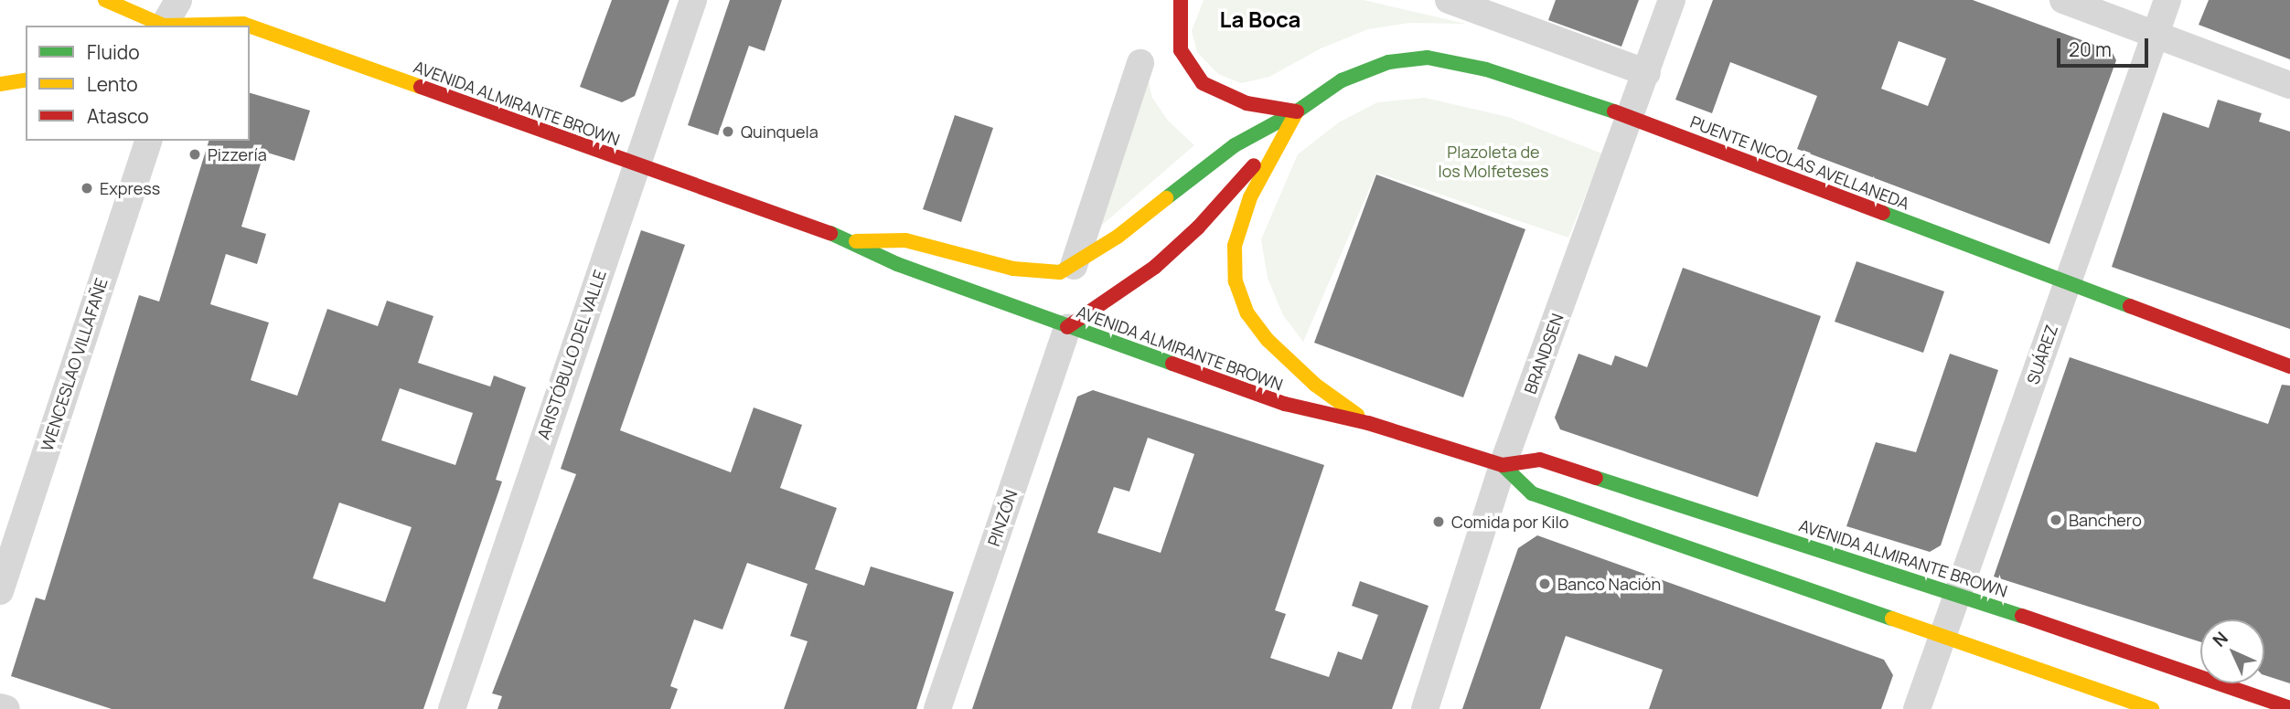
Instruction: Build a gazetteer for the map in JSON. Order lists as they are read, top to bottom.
{
  "streets": {
    "main road": ["AVENIDA ALMIRANTE BROWN", "PUENTE NICOLÁS AVELLANEDA"],
    "street": [
      "BRANDSEN",
      "ARISTÓBULO DEL VALLE",
      "SUÁREZ",
      "WENCESLAO VILLAFAÑE",
      "PINZÓN"
    ]
  },
  "crossings": [
    ["AVENIDA ALMIRANTE BROWN", "PUENTE NICOLÁS AVELLANEDA"],
    ["AVENIDA ALMIRANTE BROWN", "BRANDSEN"],
    ["AVENIDA ALMIRANTE BROWN", "ARISTÓBULO DEL VALLE"],
    ["AVENIDA ALMIRANTE BROWN", "SUÁREZ"],
    ["AVENIDA ALMIRANTE BROWN", "PINZÓN"],
    ["PUENTE NICOLÁS AVELLANEDA", "PINZÓN"]
  ],
  "districts": ["La Boca"],
  "parks": ["Plazoleta de los Molfeteses"],
  "places": [
    "Quinquela",
    "Pizzería",
    "Express",
    "Banchero",
    "Comida por Kilo",
    "Banco Nación"
  ],
  "legend": ["Fluido", "Lento", "Atasco"],
  "scale_bar": "20 m",
  "north": "top left"
}
